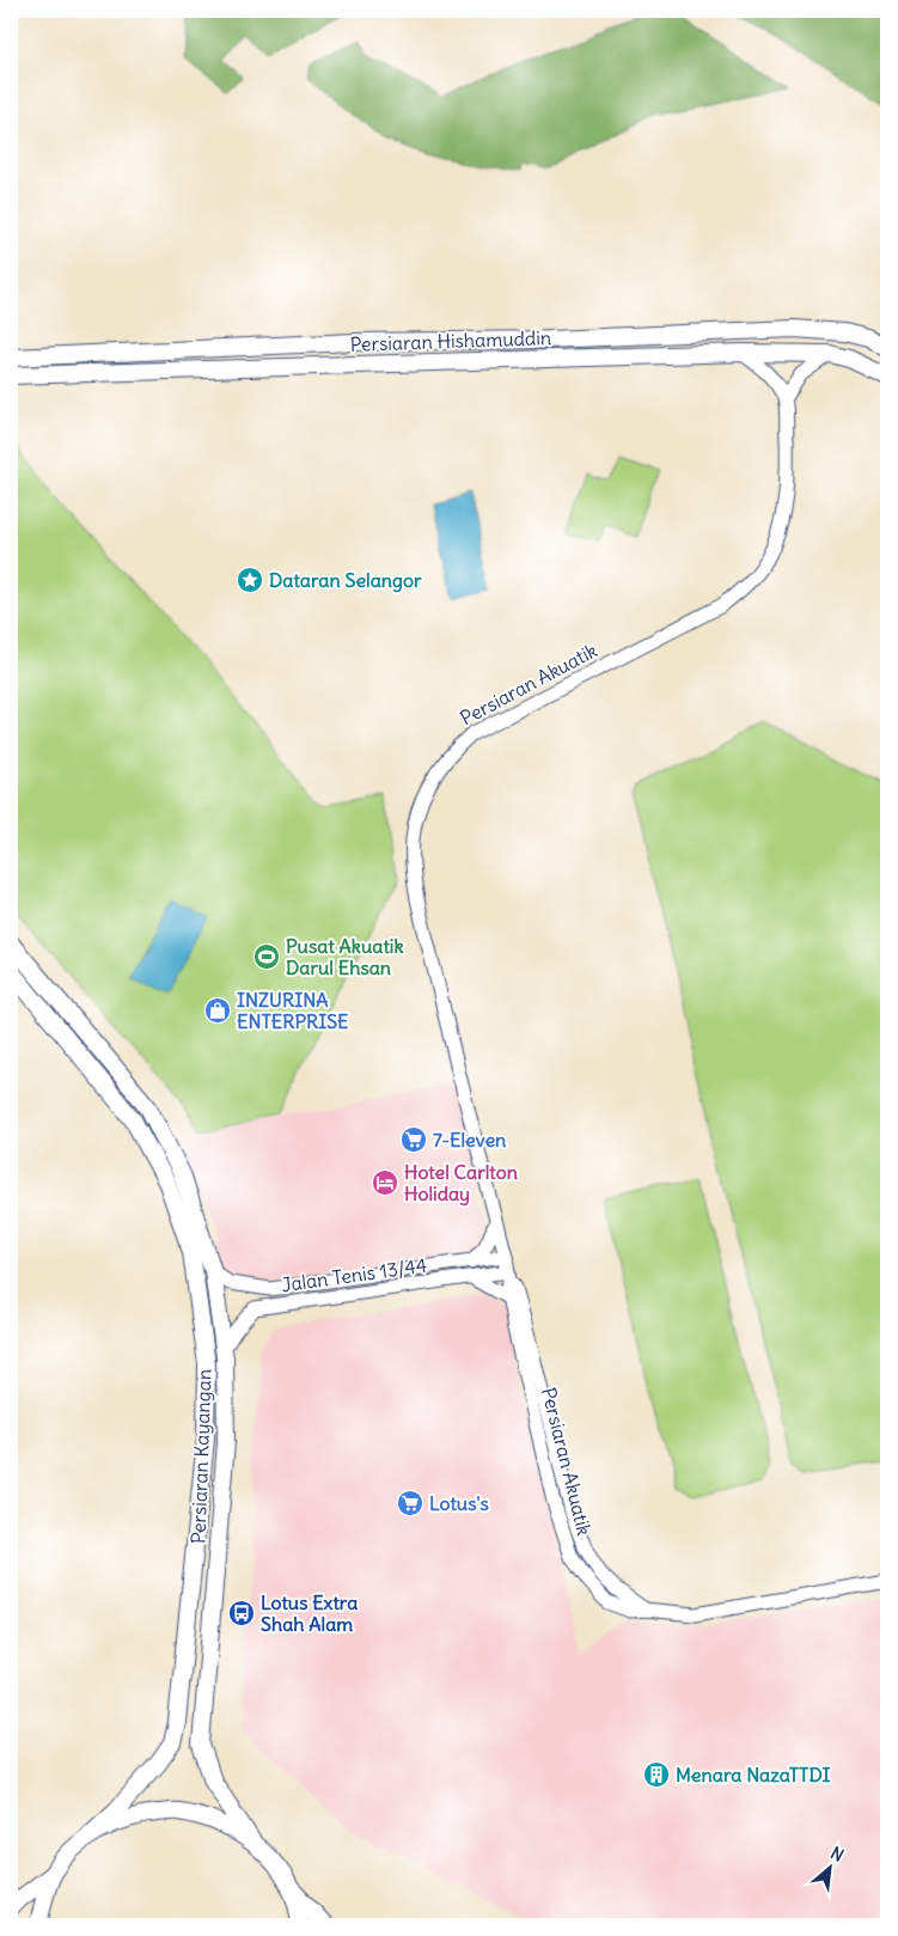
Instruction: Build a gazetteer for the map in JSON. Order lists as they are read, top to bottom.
{
  "streets": {
    "main road": ["Persiaran Hishamuddin", "Persiaran Kayangan"],
    "street": ["Persiaran Akuatik", "Jalan Tenis 13/44"]
  },
  "crossings": [
    ["Persiaran Hishamuddin", "Persiaran Akuatik"],
    ["Persiaran Akuatik", "Jalan Tenis 13/44"],
    ["Jalan Tenis 13/44", "Persiaran Kayangan"]
  ],
  "places": {
    "place": ["Dataran Selangor"],
    "sports": ["Pusat Akuatik Darul Ehsan"],
    "shop": ["INZURINA ENTERPRISE"],
    "supermarket": ["7-Eleven", "Lotus's"],
    "hotel": ["Hotel Carlton Holiday"],
    "bus stop": ["Lotus Extra Shah Alam"],
    "building": ["Menara NazaTTDI"]
  },
  "north": "top right"
}
